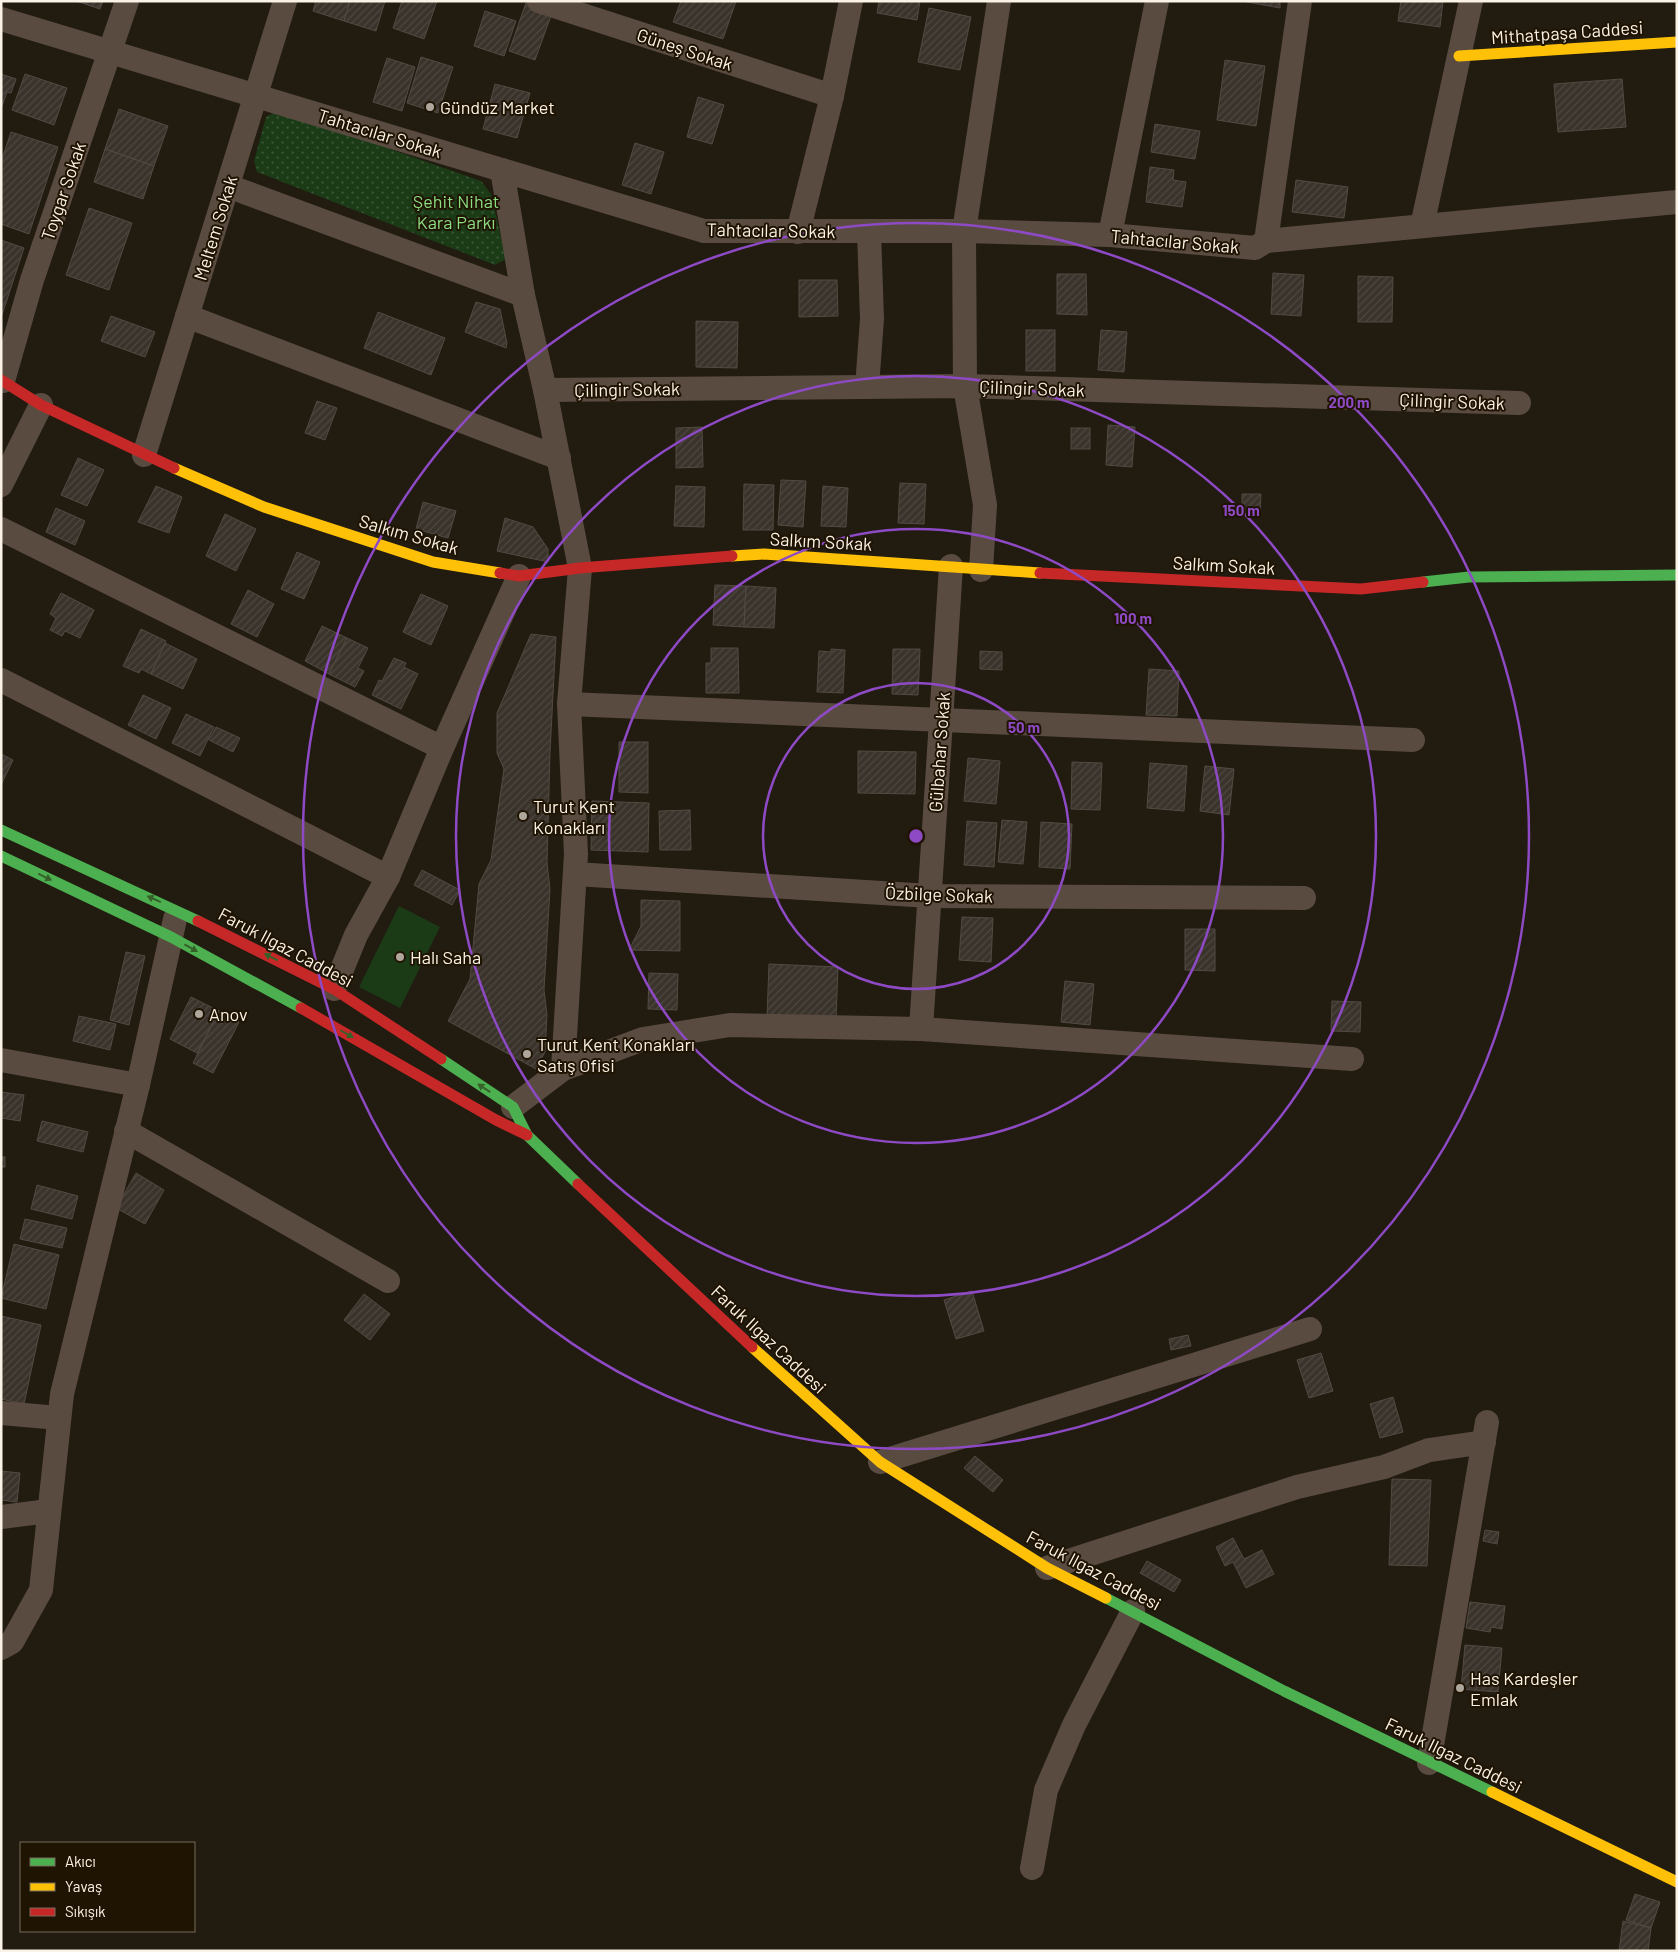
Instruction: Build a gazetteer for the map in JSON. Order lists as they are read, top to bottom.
{
  "streets": {
    "street": [
      "Mithatpaşa Caddesi",
      "Güneş Sokak",
      "Tahtacılar Sokak",
      "Toygar Sokak",
      "Meltem Sokak",
      "Çilingir Sokak",
      "Salkım Sokak",
      "Gülbahar Sokak",
      "Özbilge Sokak",
      "Faruk Ilgaz Caddesi"
    ]
  },
  "crossings": [
    ["Tahtacılar Sokak", "Toygar Sokak"],
    ["Tahtacılar Sokak", "Meltem Sokak"],
    ["Toygar Sokak", "Salkım Sokak"],
    ["Meltem Sokak", "Salkım Sokak"],
    ["Salkım Sokak", "Gülbahar Sokak"],
    ["Gülbahar Sokak", "Özbilge Sokak"]
  ],
  "parks": ["Şehit Nihat Kara Parkı"],
  "places": [
    "Gündüz Market",
    "Turut Kent Konakları",
    "Halı Saha",
    "Anov",
    "Turut Kent Konakları Satış Ofisi",
    "Has Kardeşler Emlak"
  ],
  "legend": ["Akıcı", "Yavaş", "Sıkışık"],
  "rings": [
    "200 m",
    "150 m",
    "100 m",
    "50 m"
  ]
}
